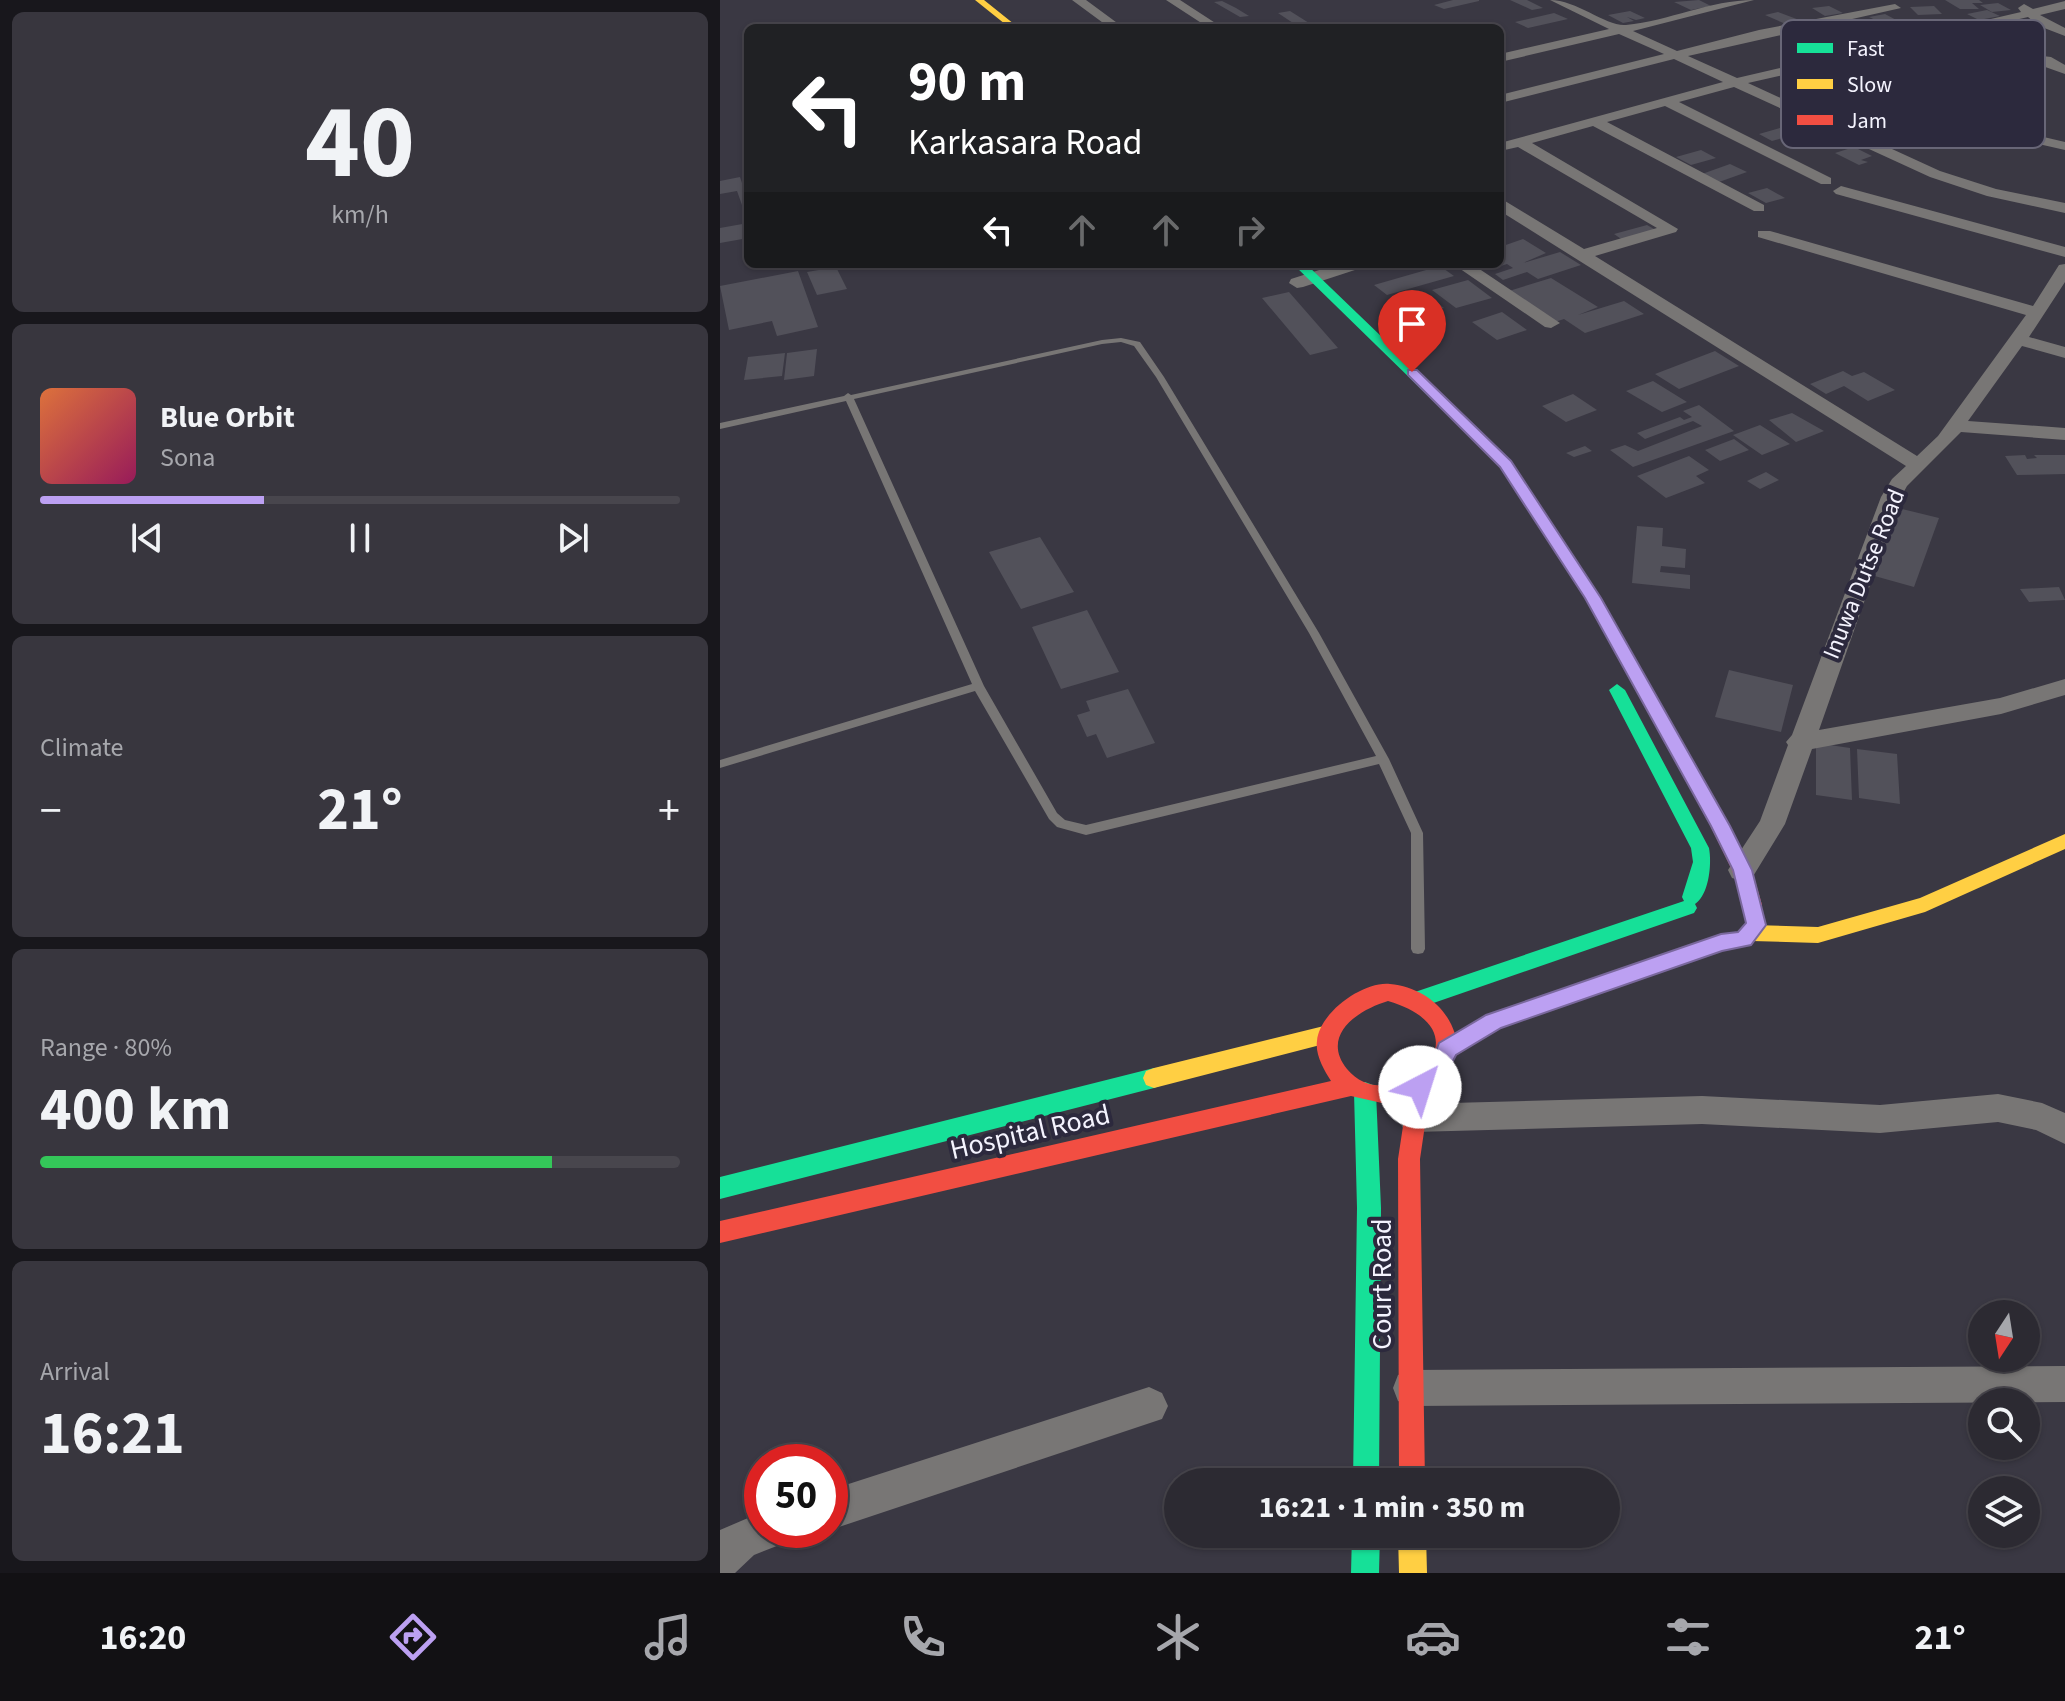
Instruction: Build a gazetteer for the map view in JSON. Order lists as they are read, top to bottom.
{
  "streets": {
    "main road": ["Hospital Road", "Court Road"],
    "street": ["Inuwa Dutse Road"]
  },
  "crossings": [
    ["Hospital Road", "Court Road"]
  ],
  "legend": ["Fast", "Slow", "Jam"],
  "north": "bottom",
  "page": {
    "tile": [
      ["40", "km/h"],
      "Climate",
      ["Range · 80%", "400 km"],
      ["Arrival", "16:21"]
    ],
    "turn": ["90 m", "Karkasara Road"],
    "song": ["Blue Orbit", "Sona"],
    "heat": ["−", "21°", "+"],
    "limit": "50",
    "trip": "16:21 · 1 min · 350 m",
    "tabs": ["16:20", "21°"]
  }
}
